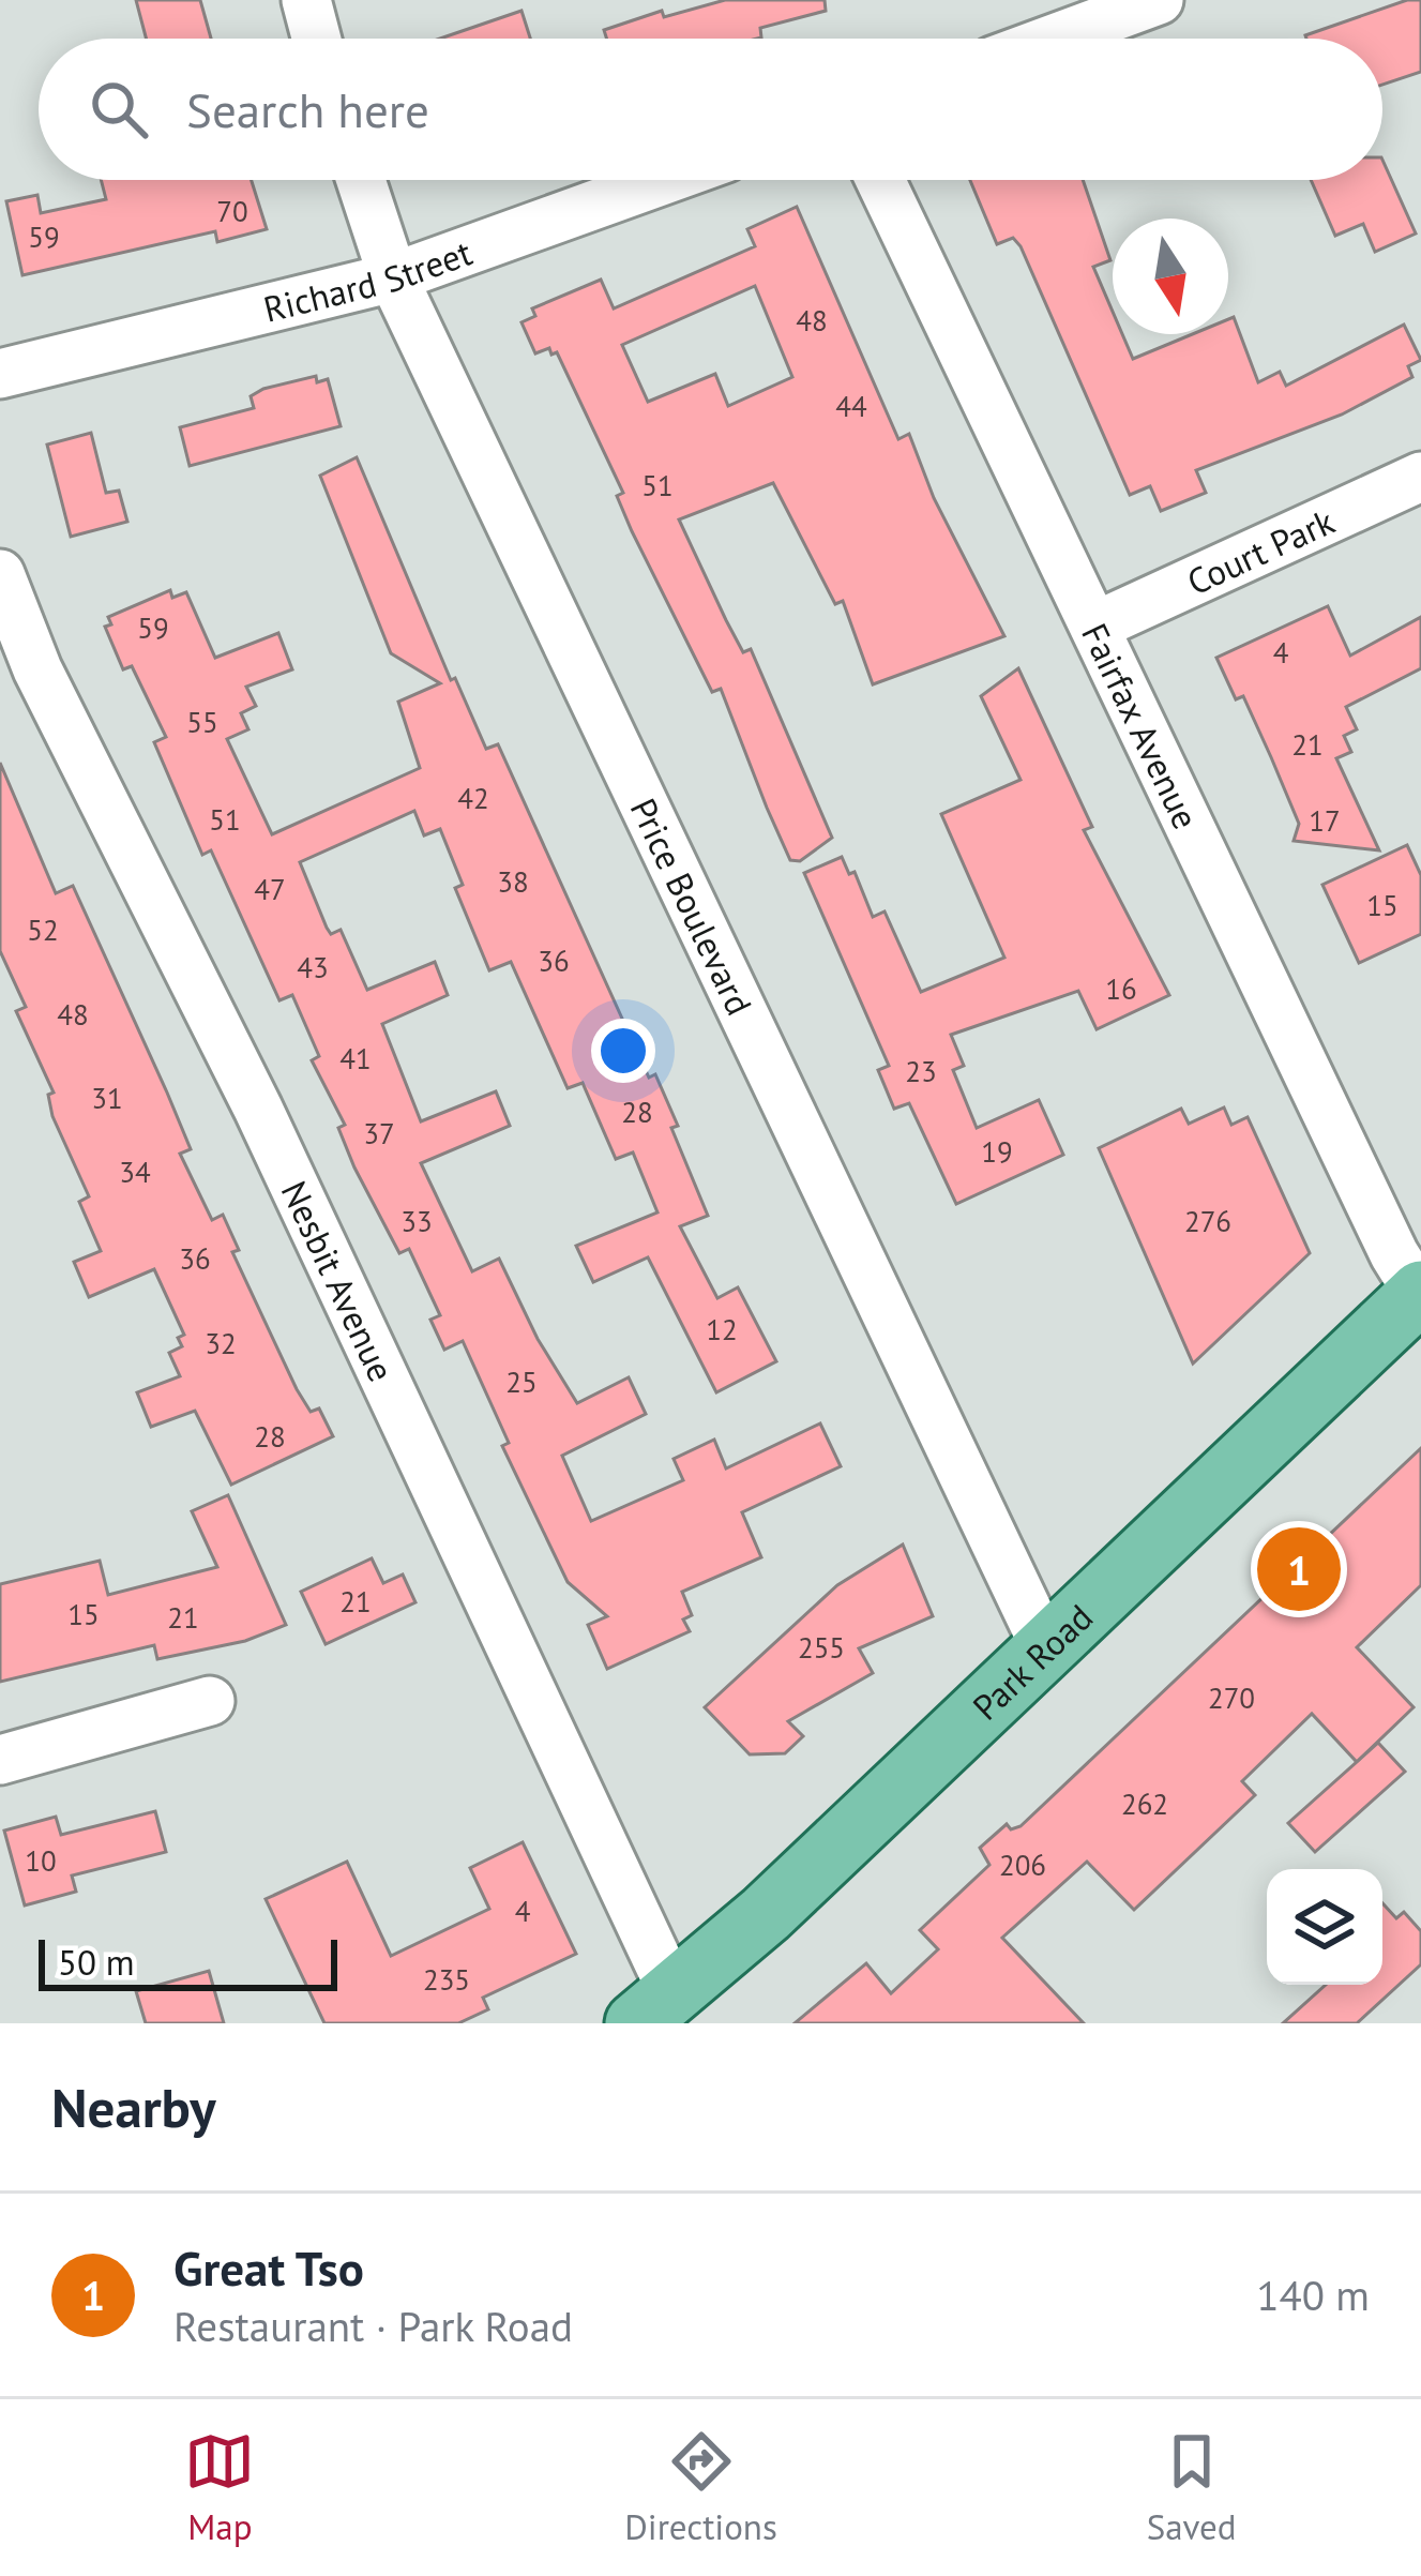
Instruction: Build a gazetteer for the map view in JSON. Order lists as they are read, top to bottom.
{
  "streets": {
    "main road": ["Park Road"],
    "street": [
      "Richard Street",
      "Court Park",
      "Fairfax Avenue",
      "Price Boulevard",
      "Nesbit Avenue"
    ]
  },
  "crossings": [
    ["Richard Street", "Price Boulevard"],
    ["Court Park", "Fairfax Avenue"],
    ["Fairfax Avenue", "Park Road"],
    ["Price Boulevard", "Park Road"],
    ["Nesbit Avenue", "Park Road"]
  ],
  "house_numbers": [
    "70",
    "59",
    "48",
    "44",
    "51",
    "59",
    "4",
    "55",
    "21",
    "42",
    "51",
    "17",
    "38",
    "47",
    "15",
    "52",
    "36",
    "43",
    "16",
    "48",
    "41",
    "23",
    "31",
    "28",
    "37",
    "19",
    "34",
    "33",
    "276",
    "36",
    "12",
    "32",
    "25",
    "28",
    "21",
    "15",
    "21",
    "255",
    "270",
    "262",
    "10",
    "206",
    "4",
    "235"
  ],
  "scale_bar": "50 m",
  "north": "bottom",
  "page": {
    "search": "Search here",
    "pins": "1",
    "scale": "50 m",
    "heading": "Nearby",
    "list": [
      {
        "mark": "1",
        "name": "Great Tso",
        "note": "Restaurant · Park Road",
        "value": "140 m"
      }
    ],
    "nav": ["Map", "Directions", "Saved"]
  }
}
